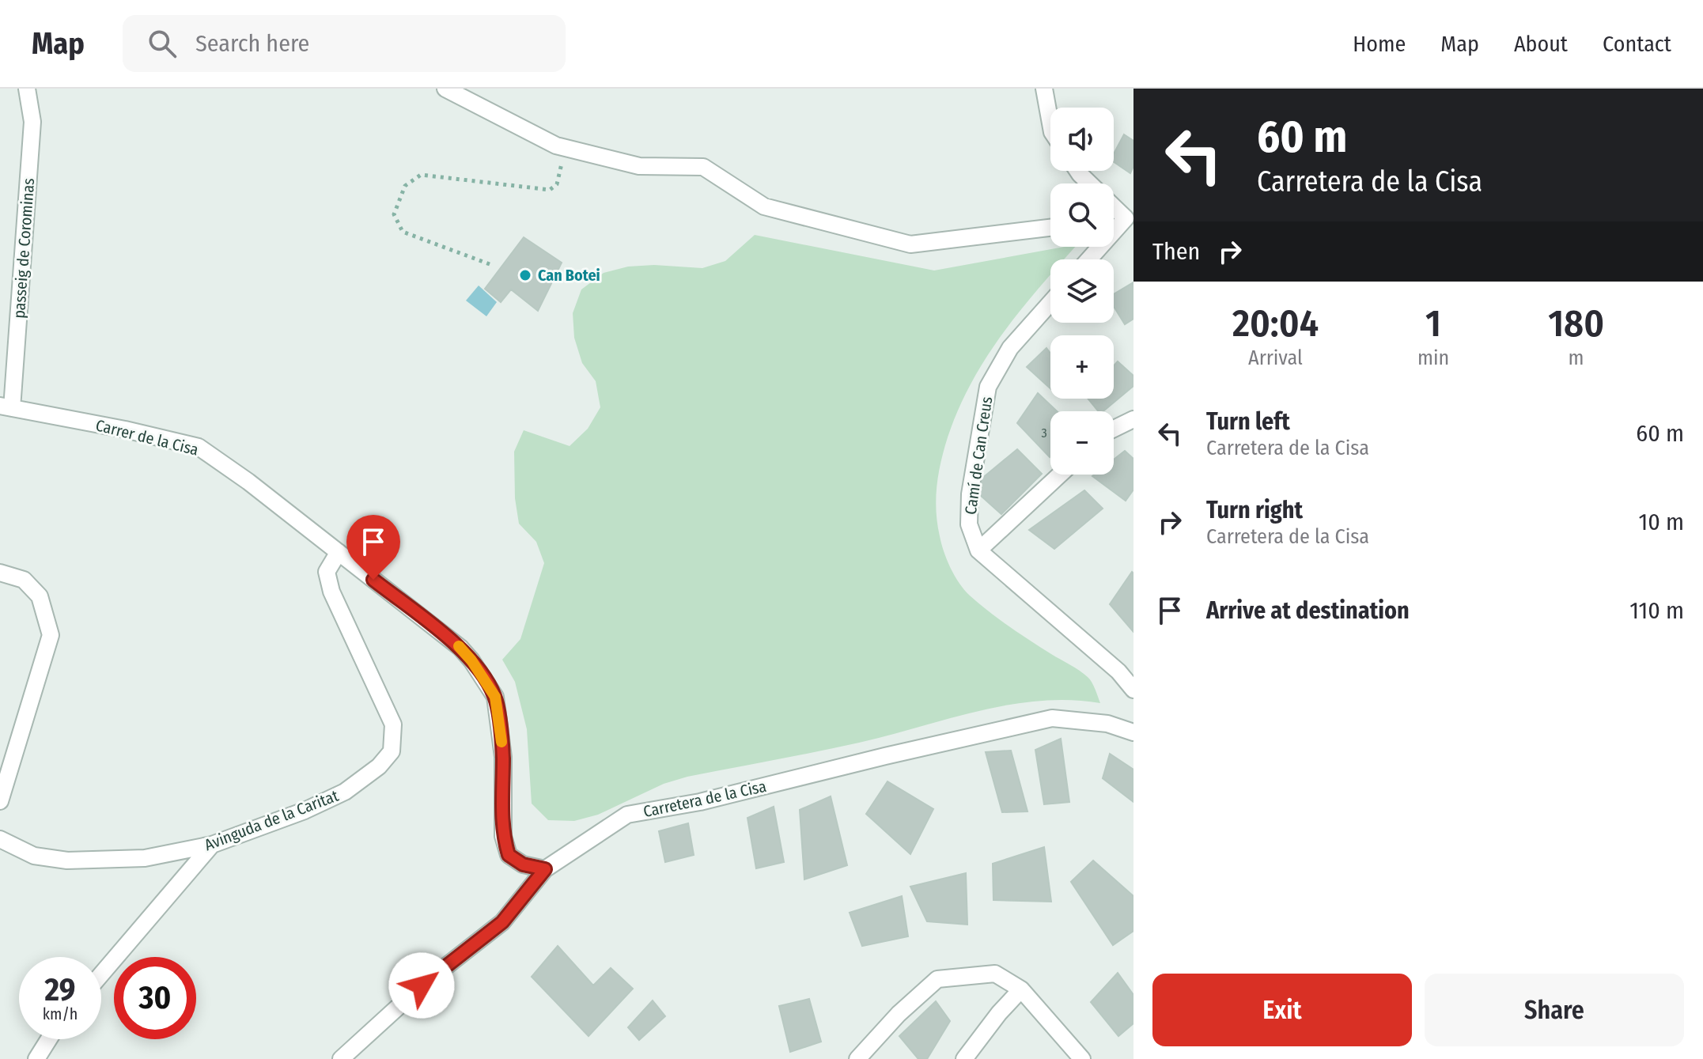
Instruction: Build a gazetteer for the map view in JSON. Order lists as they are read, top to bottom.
{
  "streets": {
    "street": [
      "passeig de Corominas",
      "Carrer de la Cisa",
      "Camí de Can Creus",
      "Carretera de la Cisa",
      "Avinguda de la Caritat"
    ]
  },
  "crossings": [
    ["passeig de Corominas", "Carrer de la Cisa"],
    ["Carrer de la Cisa", "Avinguda de la Caritat"]
  ],
  "places": ["Can Botei"],
  "house_numbers": ["3"],
  "page": {
    "header": "Map",
    "search": "Search here",
    "nav": [
      "Home",
      "Map",
      "About",
      "Contact"
    ],
    "turn": ["60 m", "Carretera de la Cisa"],
    "map_buttons": ["+", "−"],
    "then": "Then",
    "eta": [
      "20:04",
      "Arrival",
      "1",
      "min",
      "180",
      "m"
    ],
    "list": [
      {
        "name": "Turn left",
        "note": "Carretera de la Cisa",
        "value": "60 m"
      },
      {
        "name": "Turn right",
        "note": "Carretera de la Cisa",
        "value": "10 m"
      },
      {
        "name": "Arrive at destination",
        "value": "110 m"
      }
    ],
    "speed": "29 km/h",
    "limit": "30",
    "buttons": ["Exit", "Share"]
  }
}
